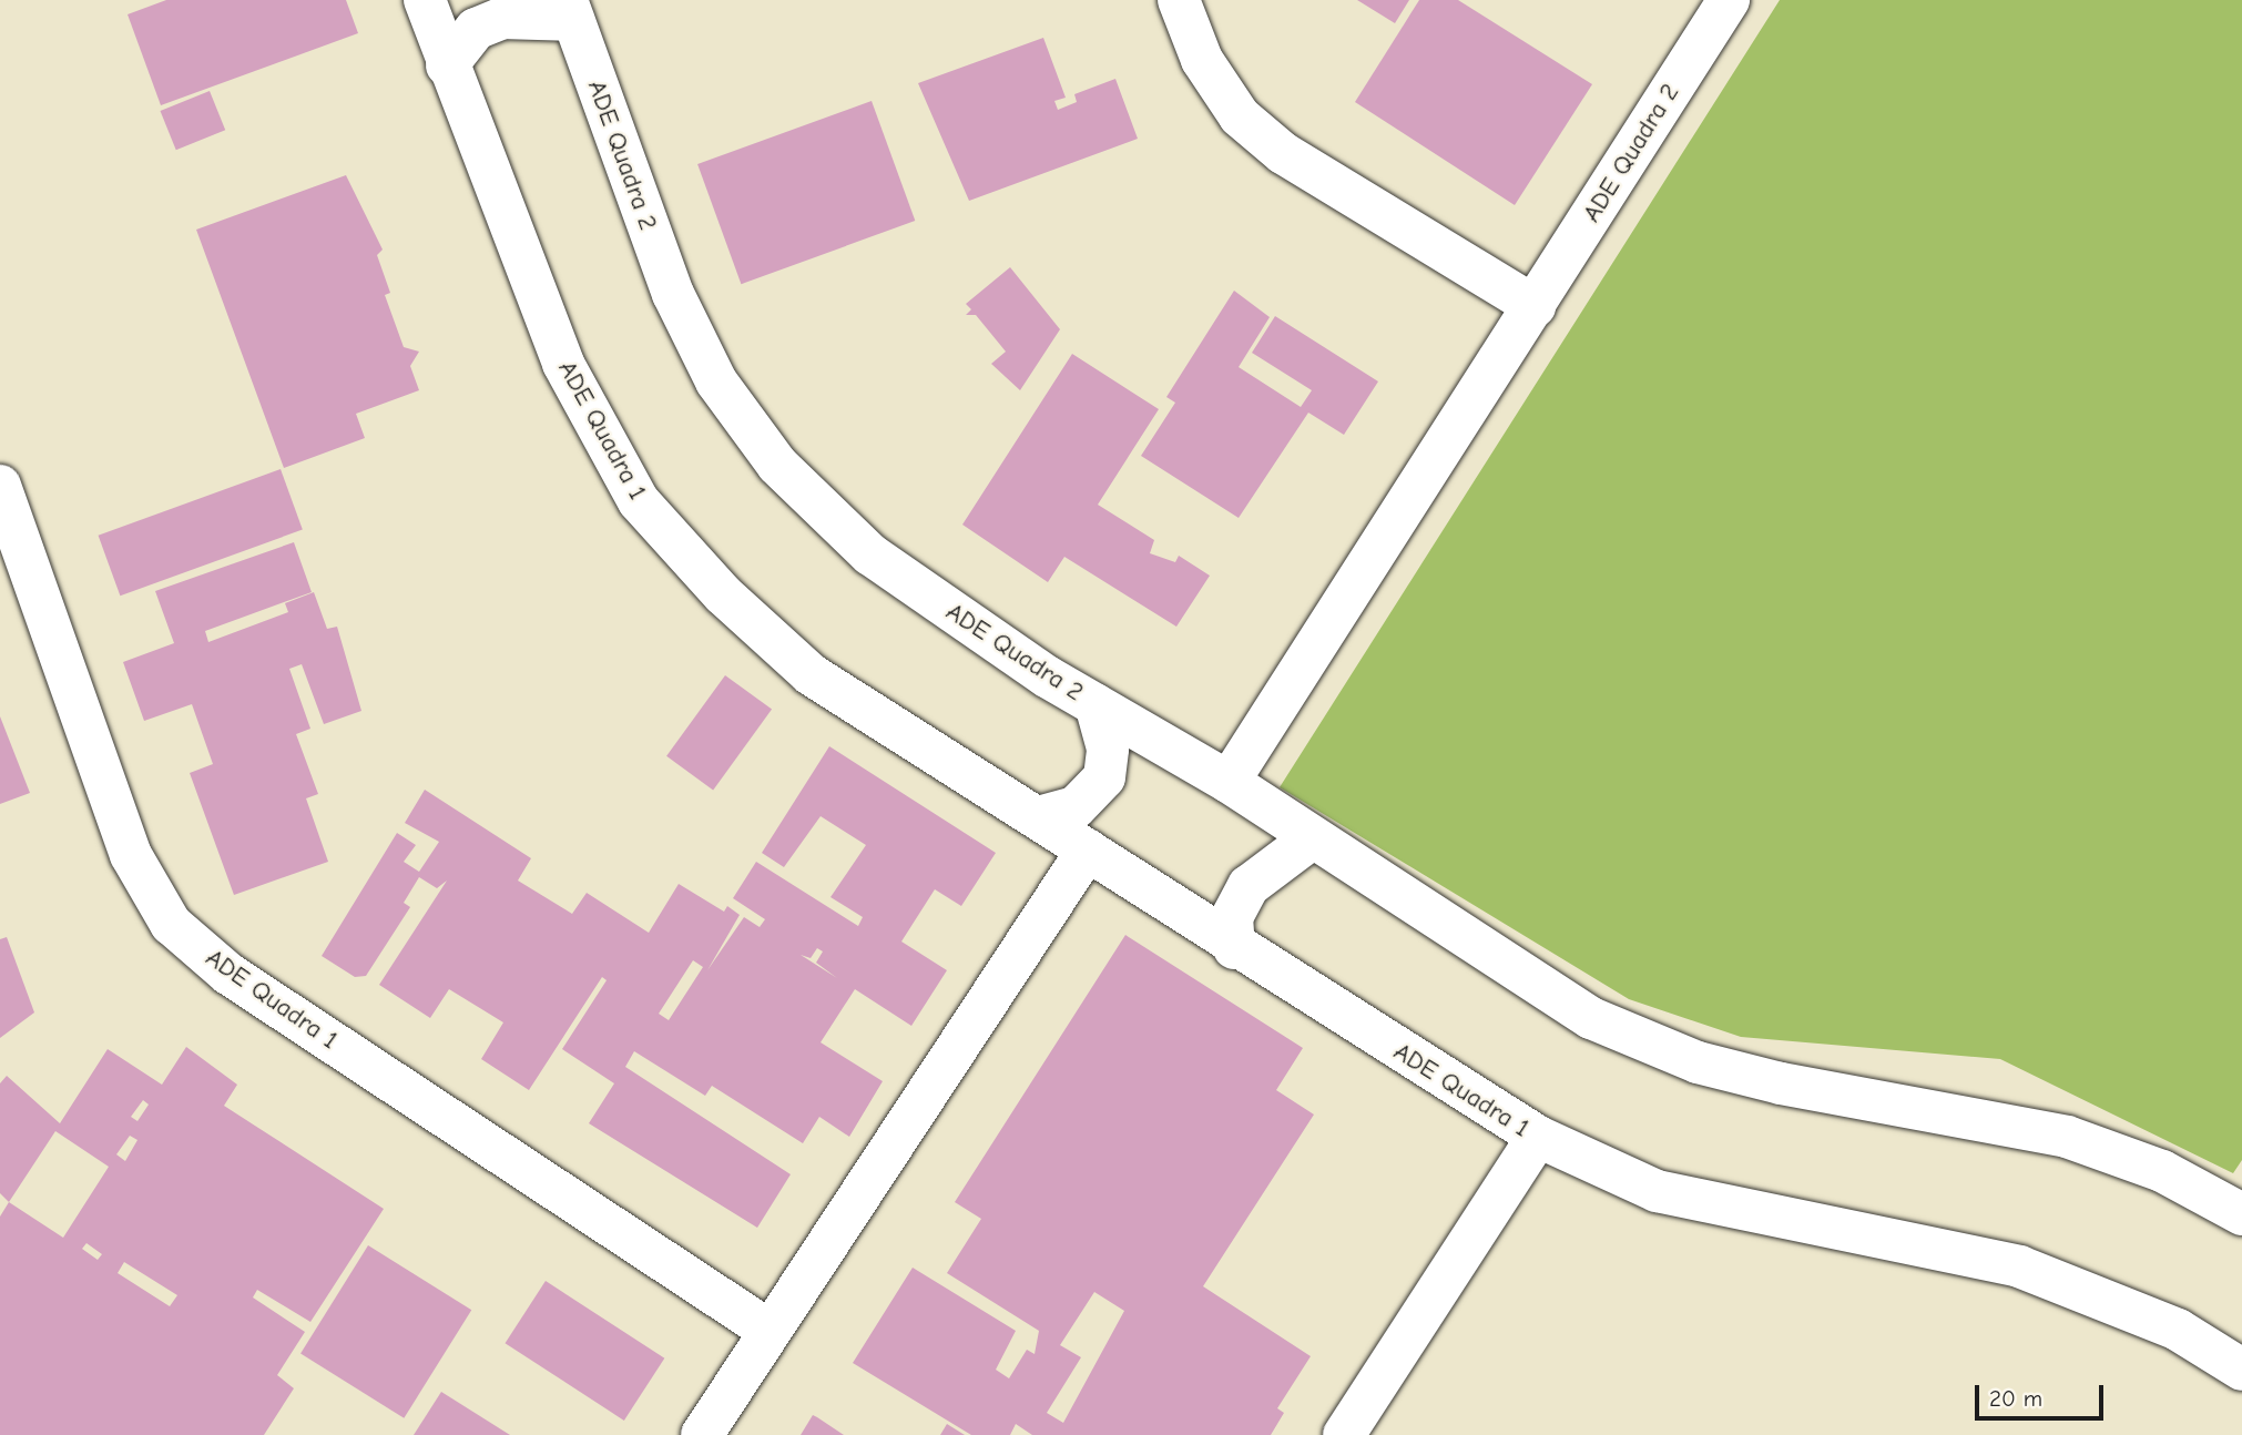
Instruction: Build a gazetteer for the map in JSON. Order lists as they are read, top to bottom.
{
  "streets": {
    "street": ["ADE Quadra 2", "ADE Quadra 1"]
  },
  "scale_bar": "20 m"
}
